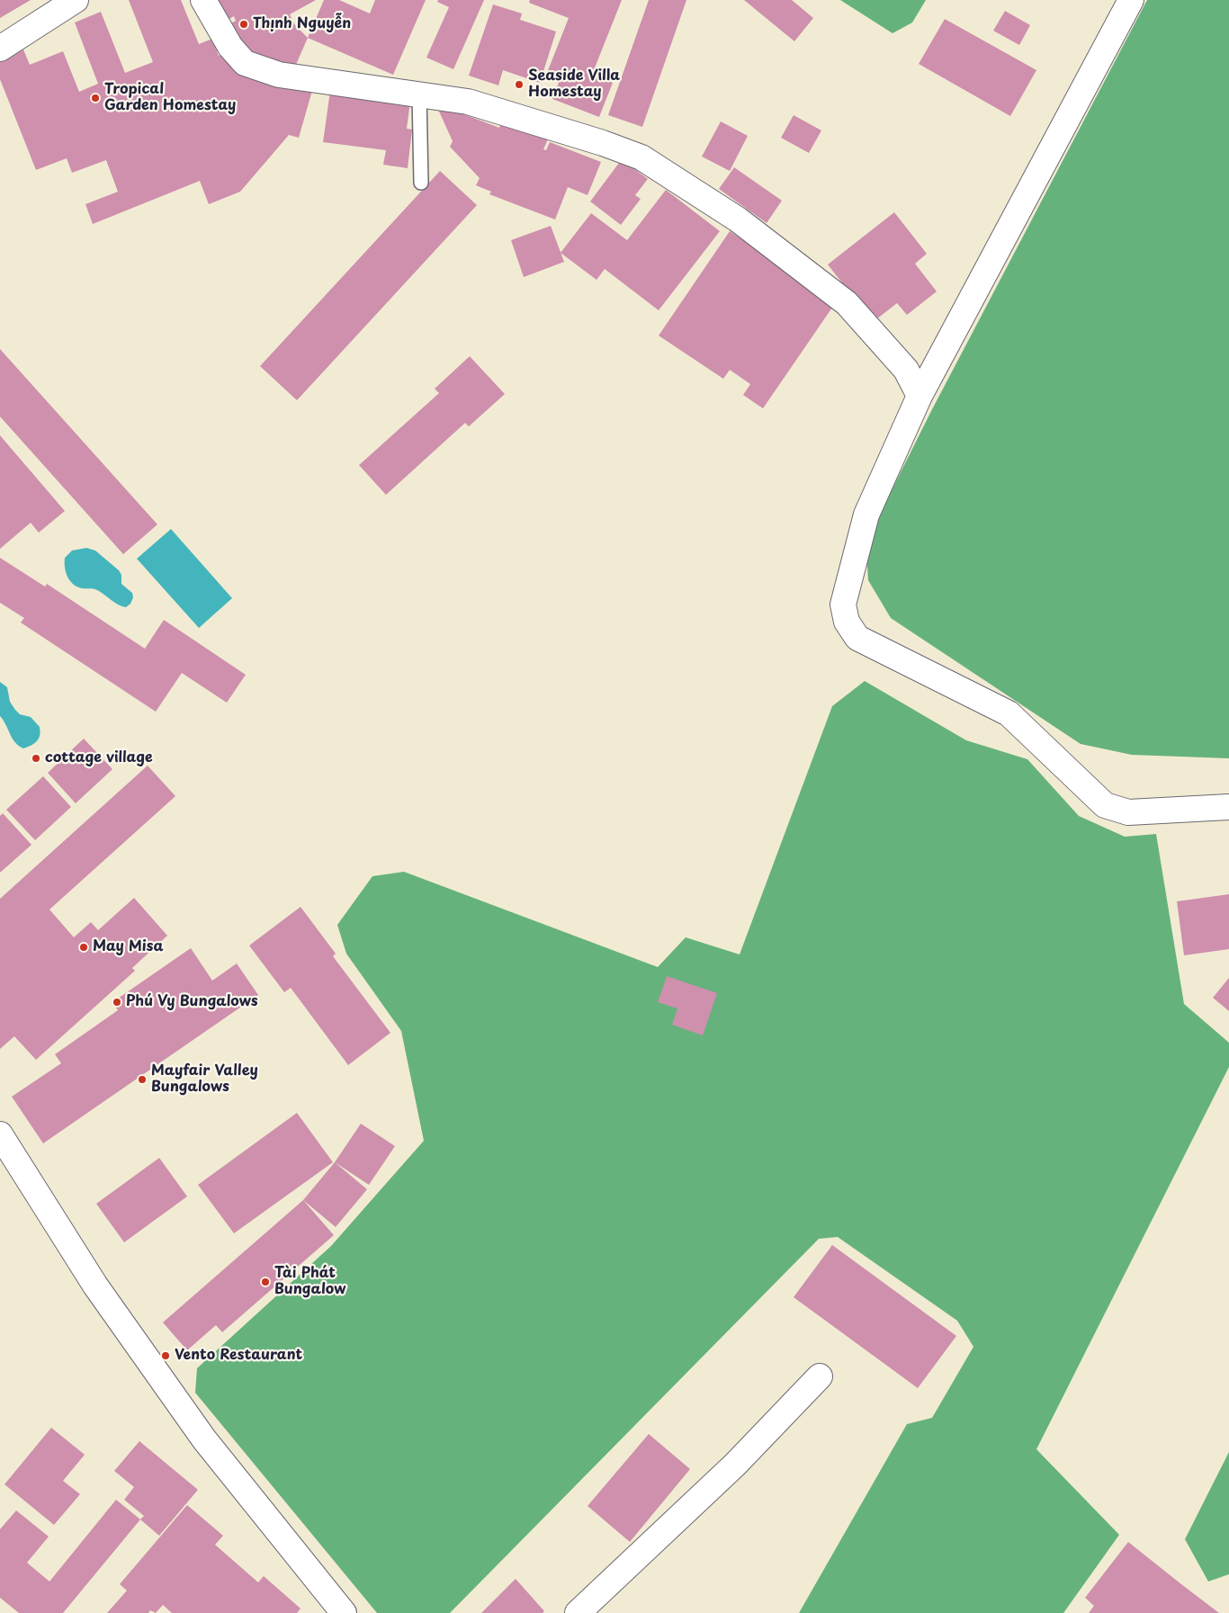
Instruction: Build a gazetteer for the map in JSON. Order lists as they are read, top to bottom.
{
  "places": [
    "Thịnh Nguyễn",
    "Seaside Villa Homestay",
    "Tropical Garden Homestay",
    "cottage village",
    "May Misa",
    "Phú Vy Bungalows",
    "Mayfair Valley Bungalows",
    "Tài Phát Bungalow",
    "Vento Restaurant"
  ]
}
